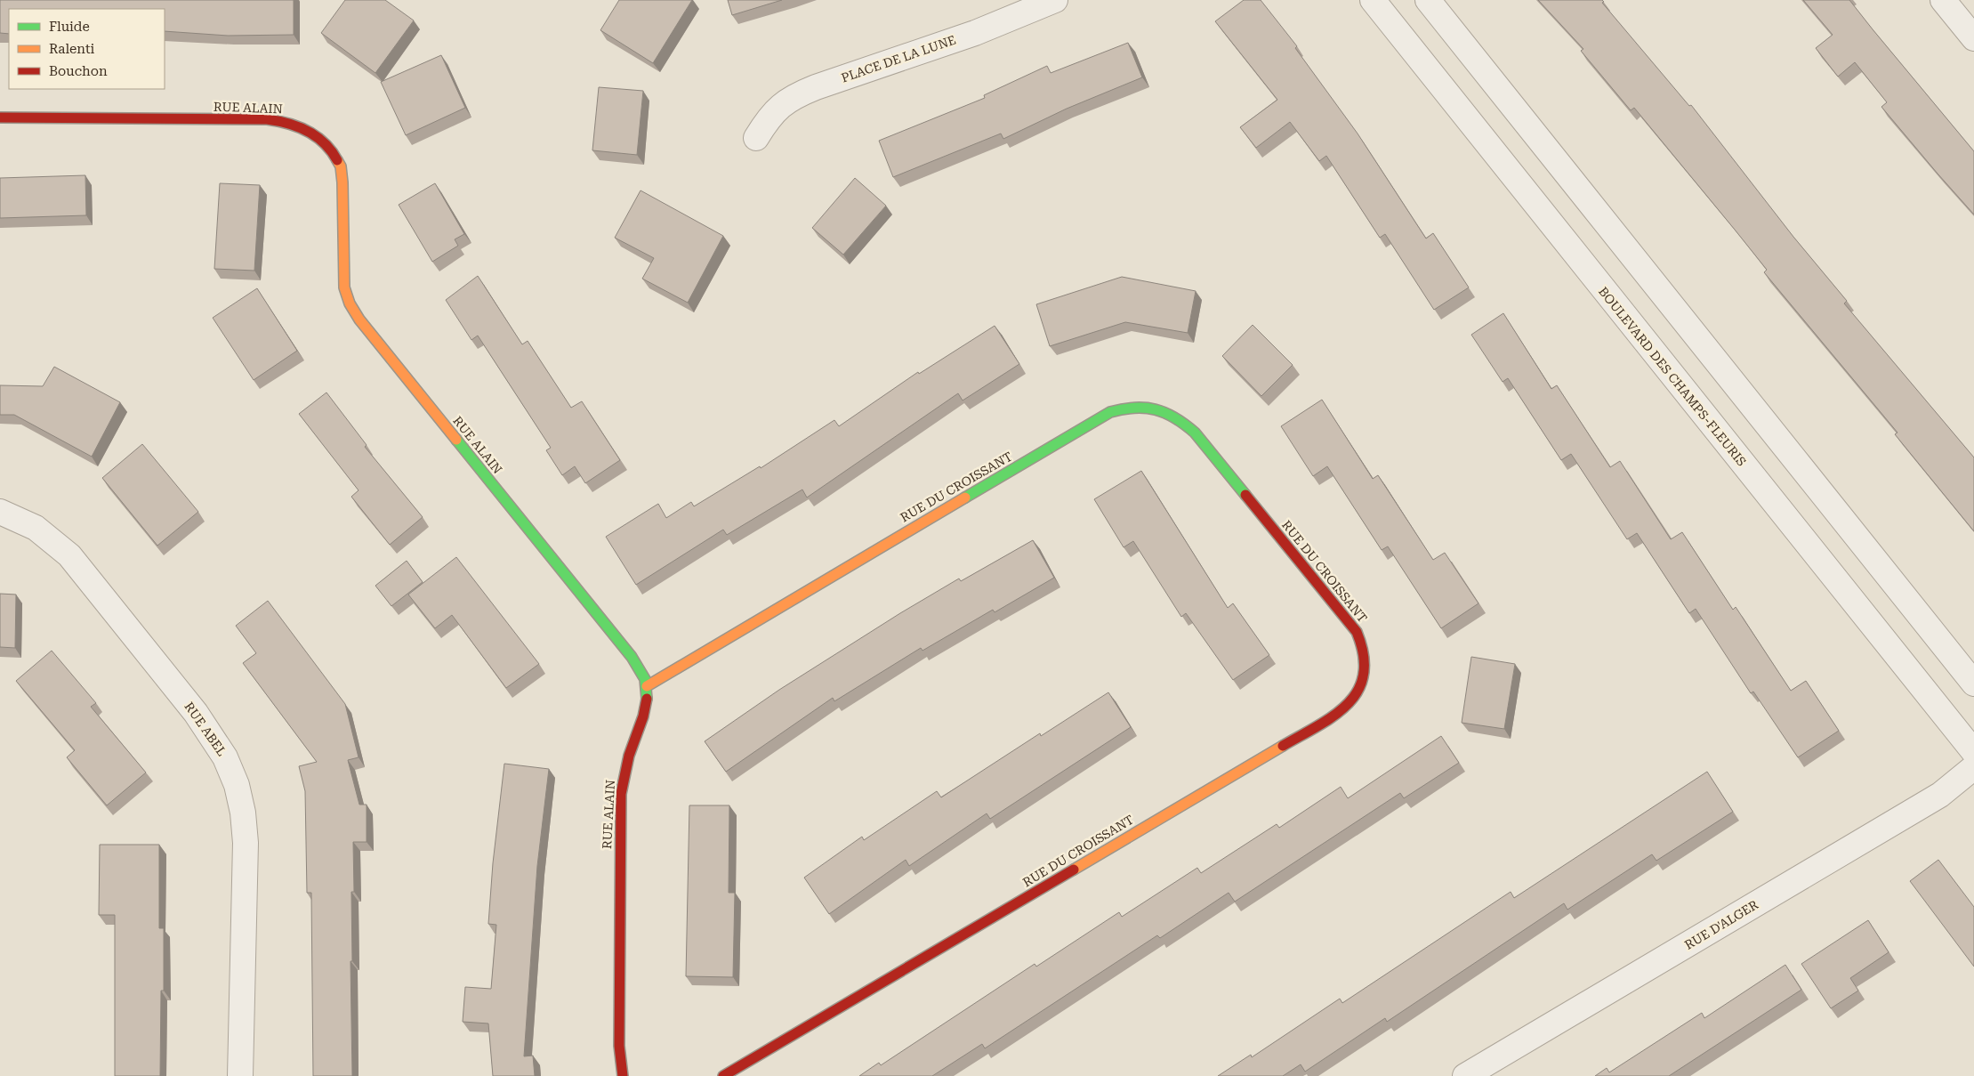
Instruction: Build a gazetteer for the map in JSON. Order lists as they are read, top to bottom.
{
  "streets": {
    "street": [
      "PLACE DE LA LUNE",
      "RUE ALAIN",
      "BOULEVARD DES CHAMPS-FLEURIS",
      "RUE DU CROISSANT",
      "RUE ABEL",
      "RUE D'ALGER"
    ]
  },
  "crossings": [
    ["RUE ALAIN", "RUE DU CROISSANT"]
  ],
  "legend": ["Fluide", "Ralenti", "Bouchon"]
}
